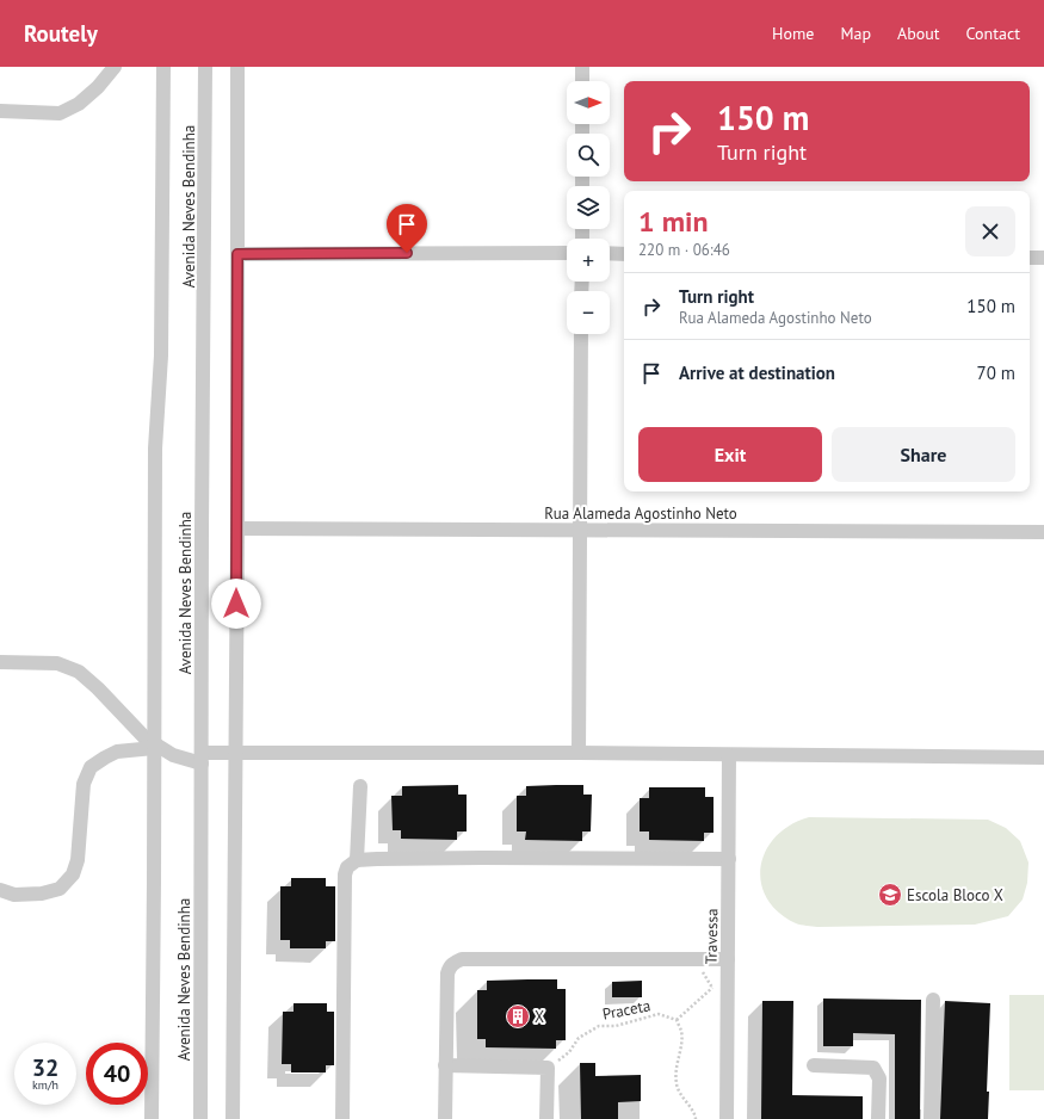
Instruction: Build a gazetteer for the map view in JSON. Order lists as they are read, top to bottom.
{
  "streets": {
    "street": ["Avenida Neves Bendinha", "Rua Alameda Agostinho Neto", "Travessa"],
    "path": ["Praceta"]
  },
  "places": {
    "school or university": ["Escola Bloco X"],
    "building": ["X"]
  },
  "north": "right",
  "page": {
    "header": "Routely",
    "nav": [
      "Home",
      "Map",
      "About",
      "Contact"
    ],
    "map_buttons": ["+", "−"],
    "turn": ["150 m", "Turn right"],
    "heading": ["1 min", "220 m · 06:46"],
    "list": [
      {
        "name": "Turn right",
        "note": "Rua Alameda Agostinho Neto",
        "value": "150 m"
      },
      {
        "name": "Arrive at destination",
        "value": "70 m"
      }
    ],
    "buttons": ["Exit", "Share"],
    "speed": "32 km/h",
    "limit": "40"
  }
}
